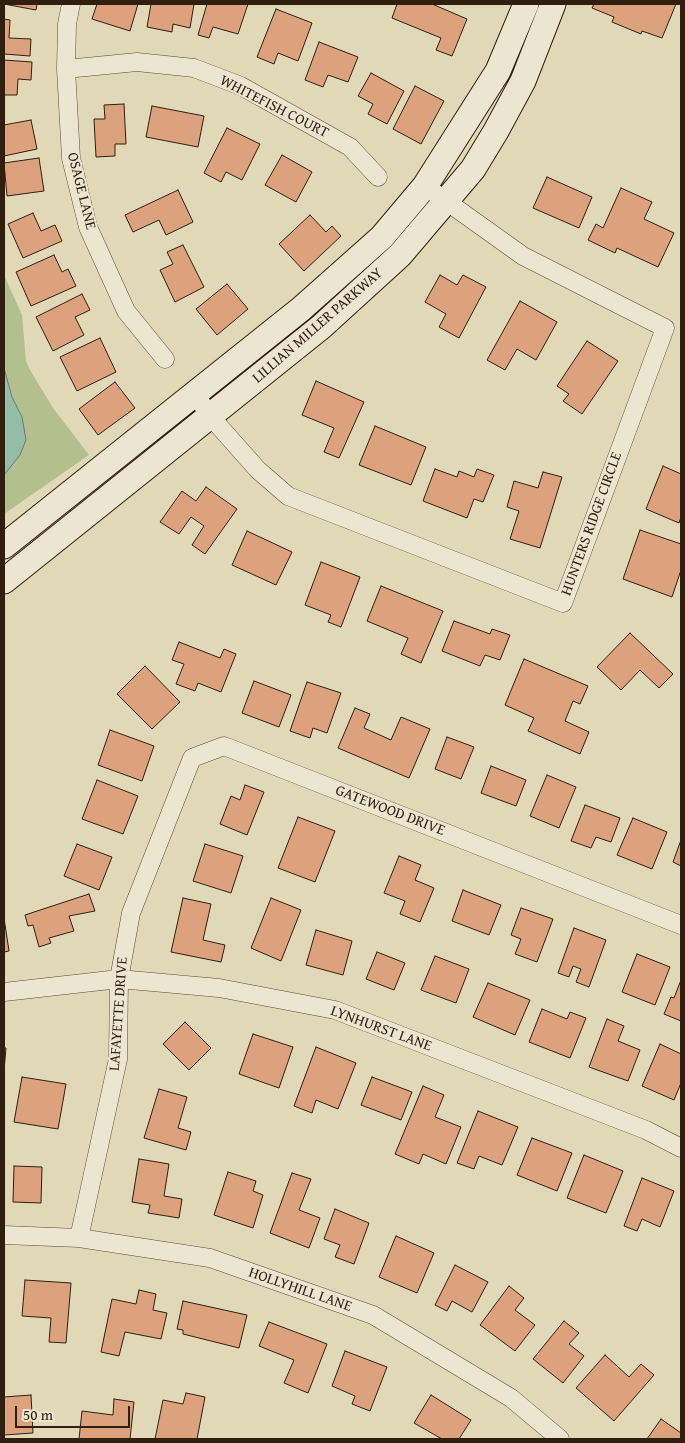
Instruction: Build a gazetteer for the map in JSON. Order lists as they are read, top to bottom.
{
  "streets": {
    "main road": ["LILLIAN MILLER PARKWAY"],
    "street": [
      "WHITEFISH COURT",
      "OSAGE LANE",
      "HUNTERS RIDGE CIRCLE",
      "GATEWOOD DRIVE",
      "LAFAYETTE DRIVE",
      "LYNHURST LANE",
      "HOLLYHILL LANE"
    ]
  },
  "crossings": [
    ["WHITEFISH COURT", "OSAGE LANE"],
    ["LILLIAN MILLER PARKWAY", "HUNTERS RIDGE CIRCLE"],
    ["GATEWOOD DRIVE", "LAFAYETTE DRIVE"],
    ["LAFAYETTE DRIVE", "LYNHURST LANE"],
    ["LAFAYETTE DRIVE", "HOLLYHILL LANE"]
  ],
  "scale_bar": "50 m"
}
